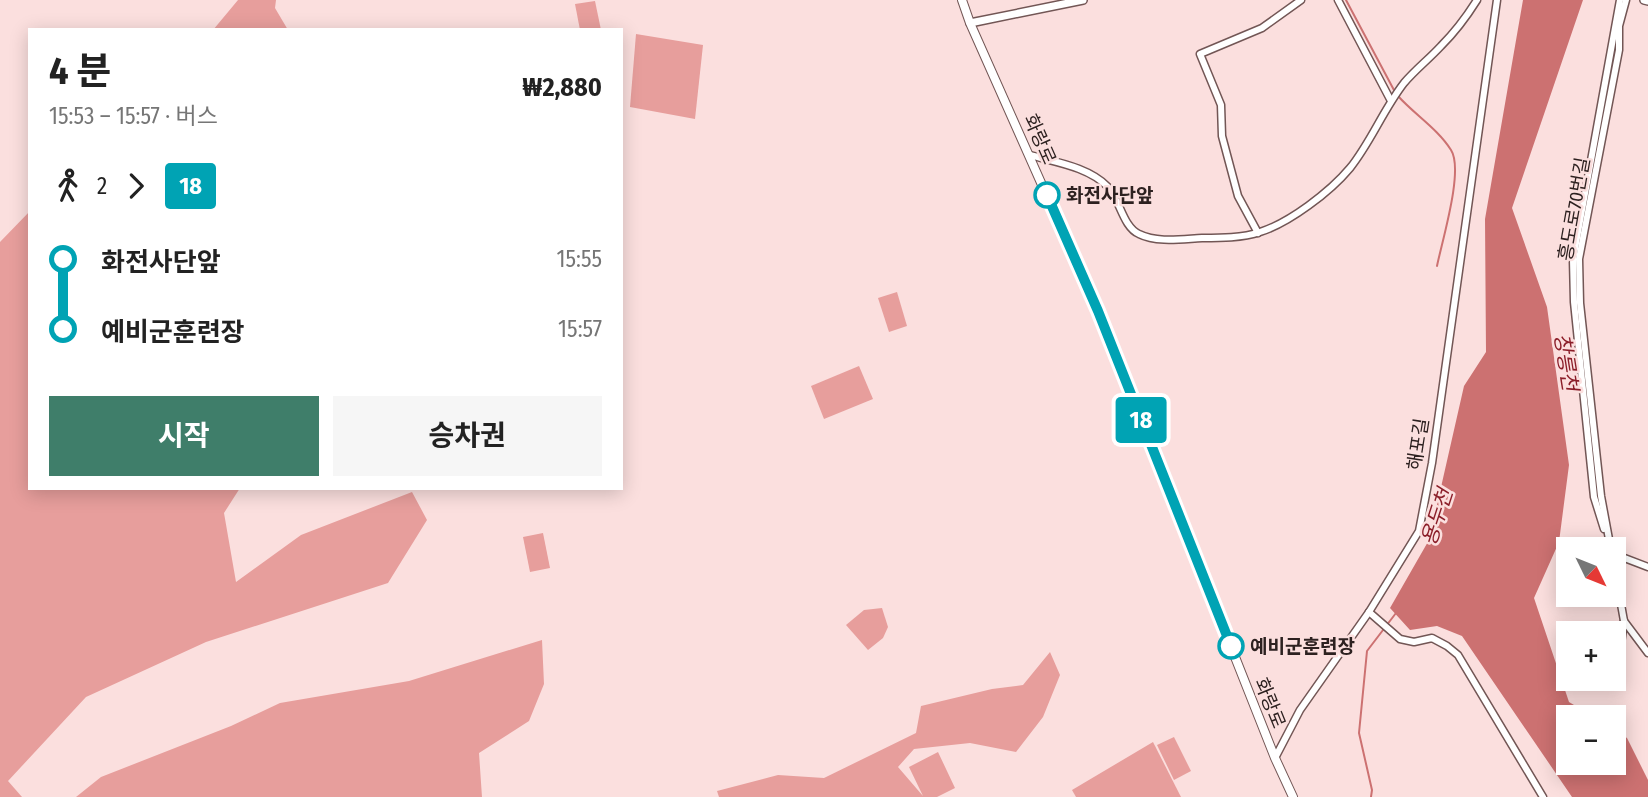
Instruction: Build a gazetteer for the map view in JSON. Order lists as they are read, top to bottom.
{
  "streets": {
    "main road": ["화랑로"],
    "street": ["흥도로70번길", "해포길"]
  },
  "crossings": [
    ["화랑로", "해포길"]
  ],
  "water": ["창릉천", "용두천"],
  "places": ["화전사단앞", "예비군훈련장"],
  "lines": ["bus line 18"],
  "north": "bottom right",
  "page": {
    "on_map": "18",
    "heading": ["4 분", "15:53 – 15:57 · 버스", "₩2,880"],
    "legs": ["2", "18"],
    "list": [
      {
        "name": "화전사단앞",
        "value": "15:55"
      },
      {
        "name": "예비군훈련장",
        "value": "15:57"
      }
    ],
    "buttons": ["시작", "승차권"],
    "map_buttons": ["+", "−"]
  }
}
